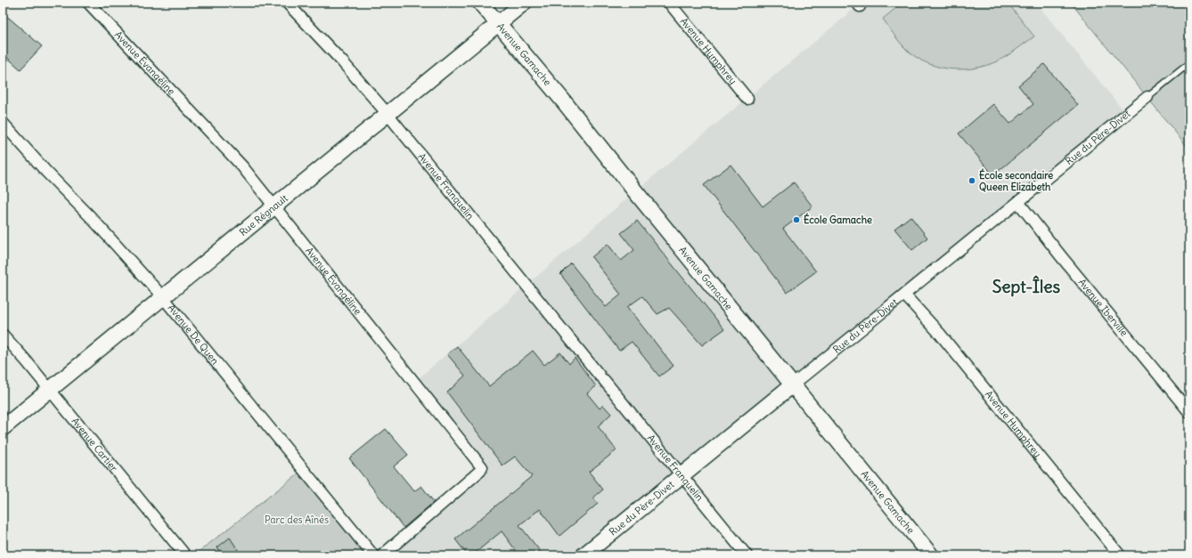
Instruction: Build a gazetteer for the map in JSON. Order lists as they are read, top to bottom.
{
  "streets": {
    "street": [
      "Avenue Humphrey",
      "Avenue Gamache",
      "Avenue Évangéline",
      "Rue du Père-Divet",
      "Avenue Franquelin",
      "Rue Régnault",
      "Avenue Iberville",
      "Avenue De Quen",
      "Avenue Cartier"
    ]
  },
  "crossings": [
    ["Avenue Humphrey", "Rue du Père-Divet"],
    ["Avenue Gamache", "Rue du Père-Divet"],
    ["Avenue Gamache", "Rue Régnault"],
    ["Avenue Évangéline", "Rue Régnault"],
    ["Rue du Père-Divet", "Avenue Franquelin"],
    ["Rue du Père-Divet", "Avenue Iberville"],
    ["Avenue Franquelin", "Rue Régnault"],
    ["Rue Régnault", "Avenue De Quen"],
    ["Rue Régnault", "Avenue Cartier"]
  ],
  "districts": ["Sept-Îles"],
  "parks": ["Parc des Aînés"],
  "places": ["École secondaire Queen Elizabeth", "École Gamache"]
}
